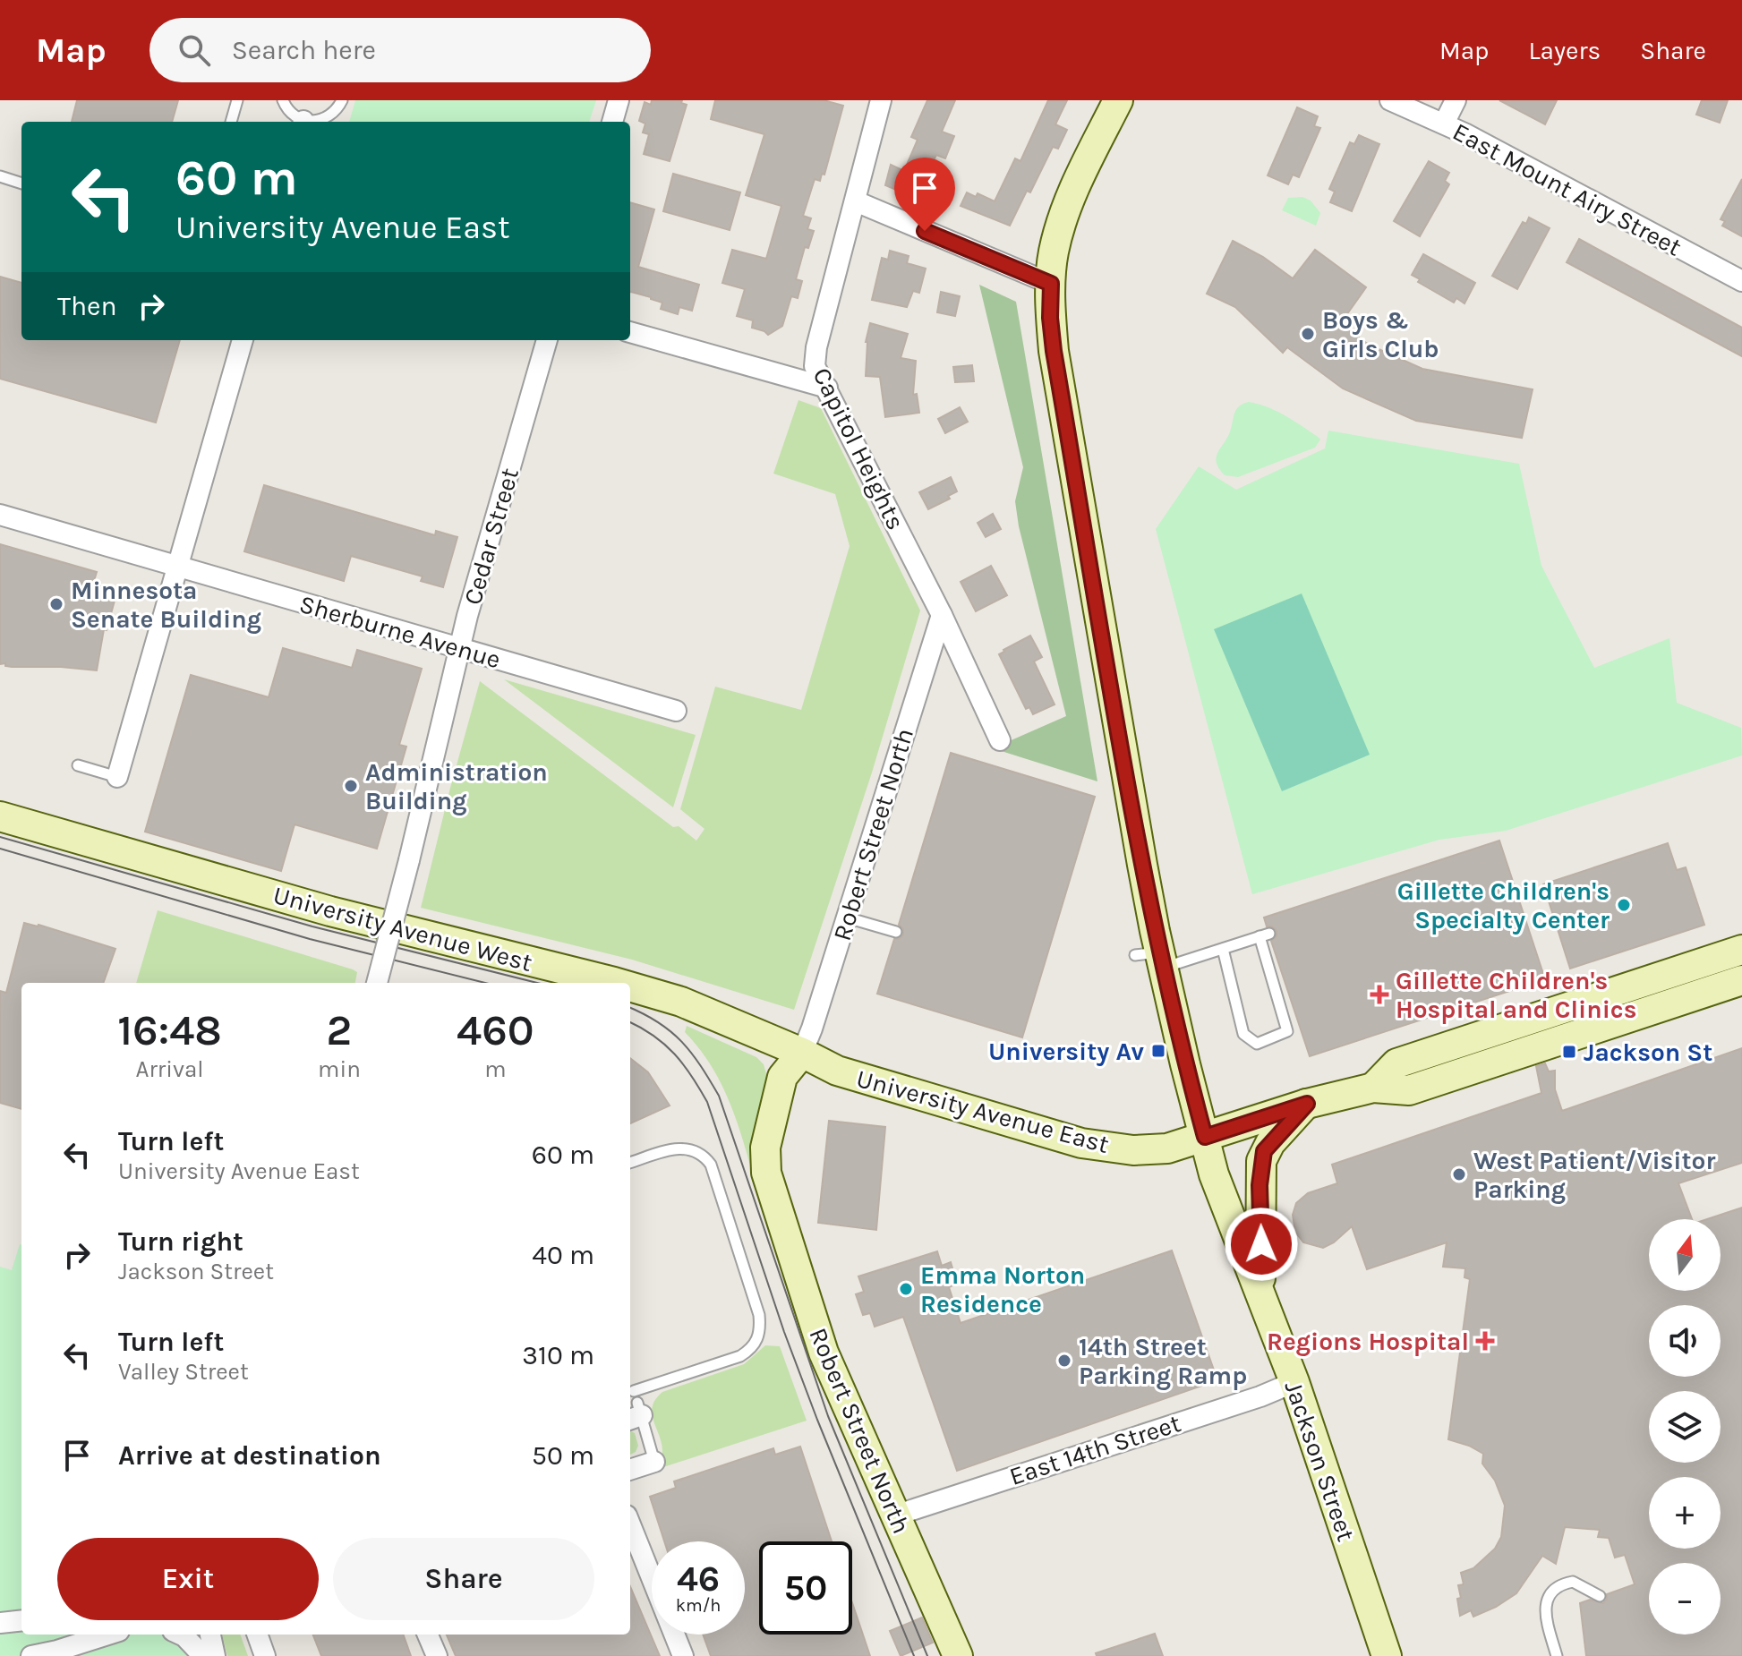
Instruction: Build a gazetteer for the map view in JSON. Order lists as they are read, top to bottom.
{
  "streets": {
    "main road": [
      "Robert Street North",
      "University Avenue West",
      "University Avenue East",
      "Jackson Street"
    ],
    "street": [
      "East Mount Airy Street",
      "Capitol Heights",
      "Cedar Street",
      "Sherburne Avenue",
      "East 14th Street"
    ]
  },
  "crossings": [
    ["Capitol Heights", "Robert Street North"],
    ["Cedar Street", "Sherburne Avenue"],
    ["Robert Street North", "University Avenue West"],
    ["Robert Street North", "University Avenue East"],
    ["Robert Street North", "East 14th Street"],
    ["University Avenue West", "University Avenue East"],
    ["University Avenue East", "Jackson Street"],
    ["East 14th Street", "Jackson Street"]
  ],
  "places": {
    "other": [
      "Boys & Girls Club",
      "Minnesota Senate Building",
      "Administration Building",
      "Gillette Children's Specialty Center",
      "West Patient/Visitor Parking",
      "Emma Norton Residence",
      "14th Street Parking Ramp"
    ],
    "health": ["Gillette Children's Hospital and Clinics", "Regions Hospital"],
    "transit": ["University Av", "Jackson St"]
  },
  "north": "top",
  "page": {
    "header": "Map",
    "search": "Search here",
    "nav": ["Map", "Layers", "Share"],
    "turn": ["60 m", "University Avenue East"],
    "then": "Then",
    "eta": [
      "16:48",
      "Arrival",
      "2",
      "min",
      "460",
      "m"
    ],
    "list": [
      {
        "name": "Turn left",
        "note": "University Avenue East",
        "value": "60 m"
      },
      {
        "name": "Turn right",
        "note": "Jackson Street",
        "value": "40 m"
      },
      {
        "name": "Turn left",
        "note": "Valley Street",
        "value": "310 m"
      },
      {
        "name": "Arrive at destination",
        "value": "50 m"
      }
    ],
    "map_buttons": ["+", "−"],
    "buttons": ["Exit", "Share"],
    "speed": "46 km/h",
    "limit": "50"
  }
}
